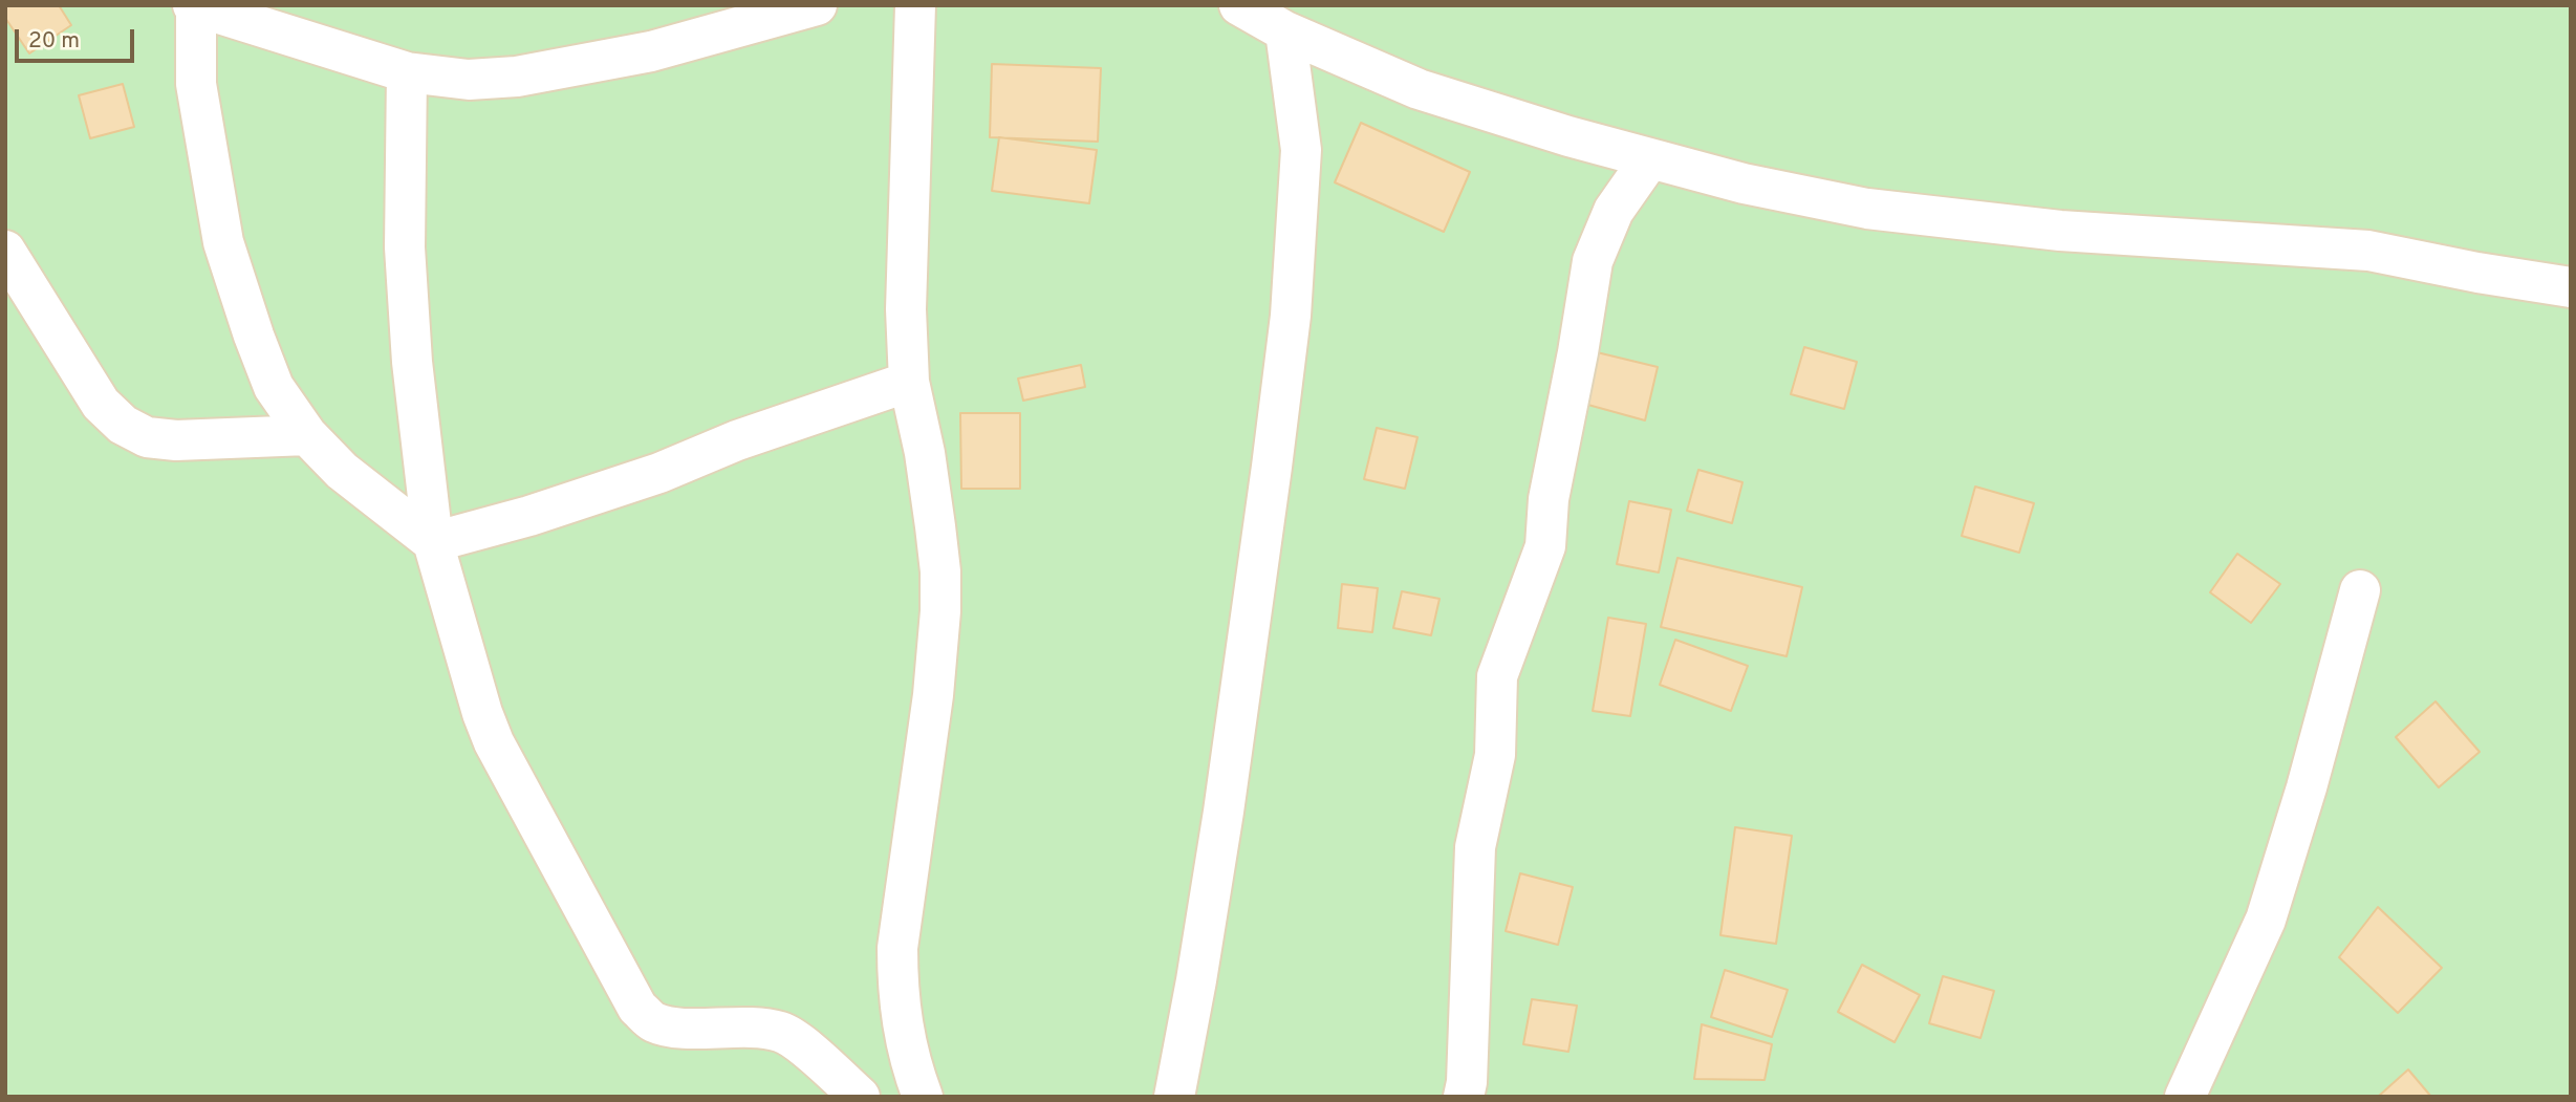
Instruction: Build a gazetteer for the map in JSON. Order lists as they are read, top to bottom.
{
  "scale_bar": "20 m"
}
